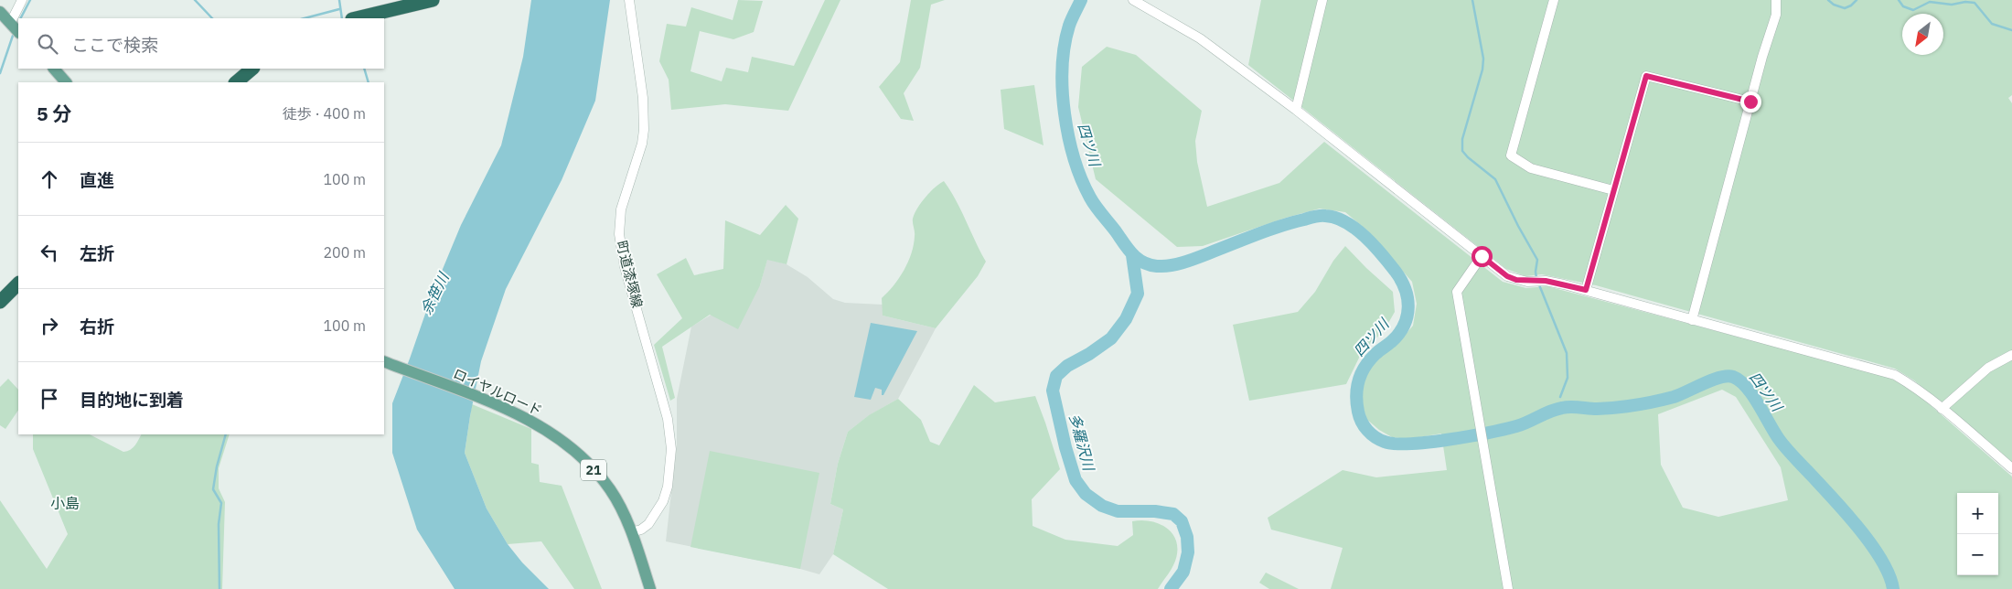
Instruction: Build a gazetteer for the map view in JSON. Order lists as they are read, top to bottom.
{
  "streets": {
    "main road": ["ロイヤルロード", "21"],
    "street": ["町道漆塚線"]
  },
  "crossings": [
    ["町道漆塚線", "ロイヤルロード"]
  ],
  "districts": ["小島"],
  "water": ["四ツ川", "余笹川", "多羅沢川"],
  "north": "bottom left",
  "page": {
    "search": "ここで検索",
    "heading": ["5 分", "徒歩 · 400 m"],
    "list": [
      ["直進", "100 m"],
      ["左折", "200 m"],
      ["右折", "100 m"],
      "目的地に到着"
    ],
    "map_buttons": ["+", "−"]
  }
}
